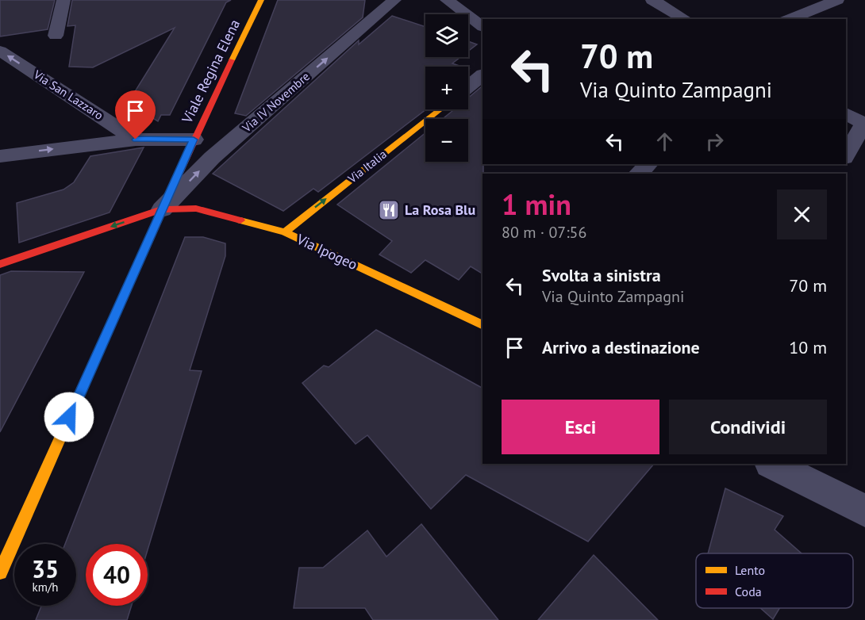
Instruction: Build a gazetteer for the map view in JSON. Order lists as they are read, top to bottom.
{
  "streets": {
    "street": [
      "Viale Regina Elena",
      "Via San Lazzaro",
      "Via IV Novembre",
      "Via Italia",
      "Via Ipogeo"
    ]
  },
  "crossings": [
    ["Viale Regina Elena", "Via IV Novembre"],
    ["Viale Regina Elena", "Via Ipogeo"],
    ["Via IV Novembre", "Via Ipogeo"],
    ["Via Italia", "Via Ipogeo"]
  ],
  "one_way": ["Via San Lazzaro", "Via IV Novembre", "Via Italia"],
  "places": {
    "restaurant": ["La Rosa Blu"]
  },
  "legend": ["Lento", "Coda"],
  "page": {
    "map_buttons": ["+", "−"],
    "turn": ["70 m", "Via Quinto Zampagni"],
    "heading": ["1 min", "80 m · 07:56"],
    "list": [
      {
        "name": "Svolta a sinistra",
        "note": "Via Quinto Zampagni",
        "value": "70 m"
      },
      {
        "name": "Arrivo a destinazione",
        "value": "10 m"
      }
    ],
    "buttons": ["Esci", "Condividi"],
    "speed": "35 km/h",
    "limit": "40"
  }
}
